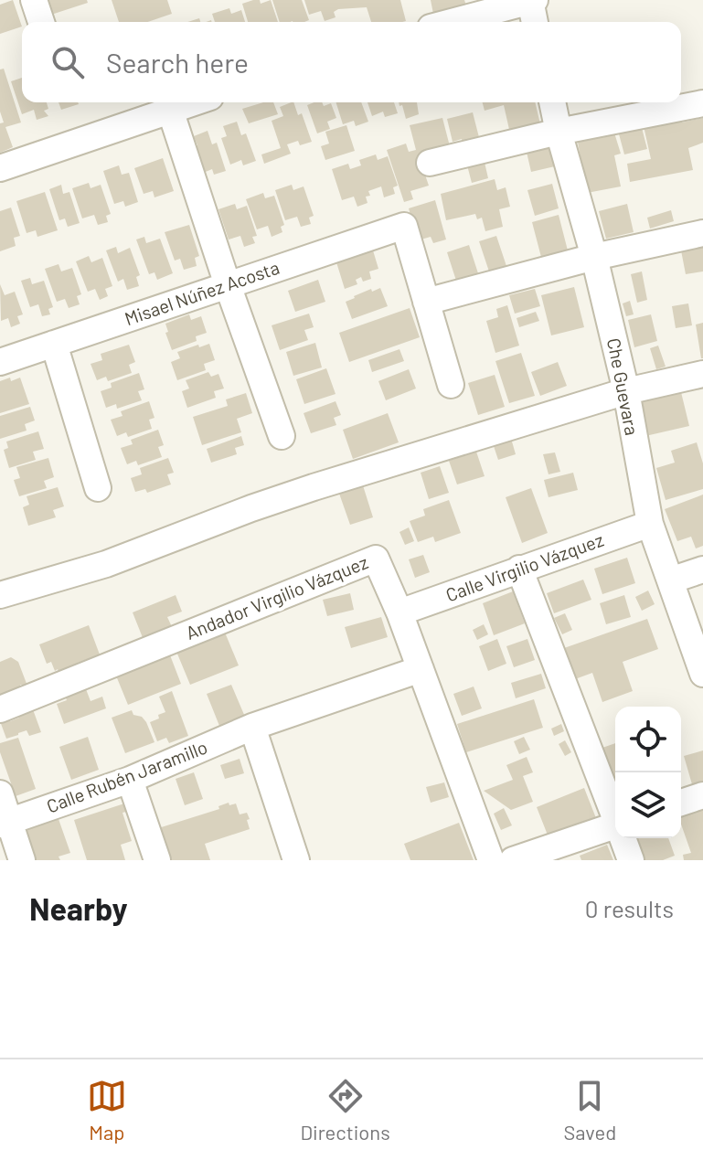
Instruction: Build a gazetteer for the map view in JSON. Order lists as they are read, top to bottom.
{
  "streets": {
    "street": [
      "Misael Núñez Acosta",
      "Che Guevara",
      "Calle Virgilio Vázquez",
      "Andador Virgilio Vázquez",
      "Calle Rubén Jaramillo"
    ]
  },
  "crossings": [
    ["Che Guevara", "Calle Virgilio Vázquez"],
    ["Calle Virgilio Vázquez", "Andador Virgilio Vázquez"],
    ["Andador Virgilio Vázquez", "Calle Rubén Jaramillo"]
  ],
  "page": {
    "search": "Search here",
    "heading": ["Nearby", "0 results"],
    "nav": ["Map", "Directions", "Saved"]
  }
}
